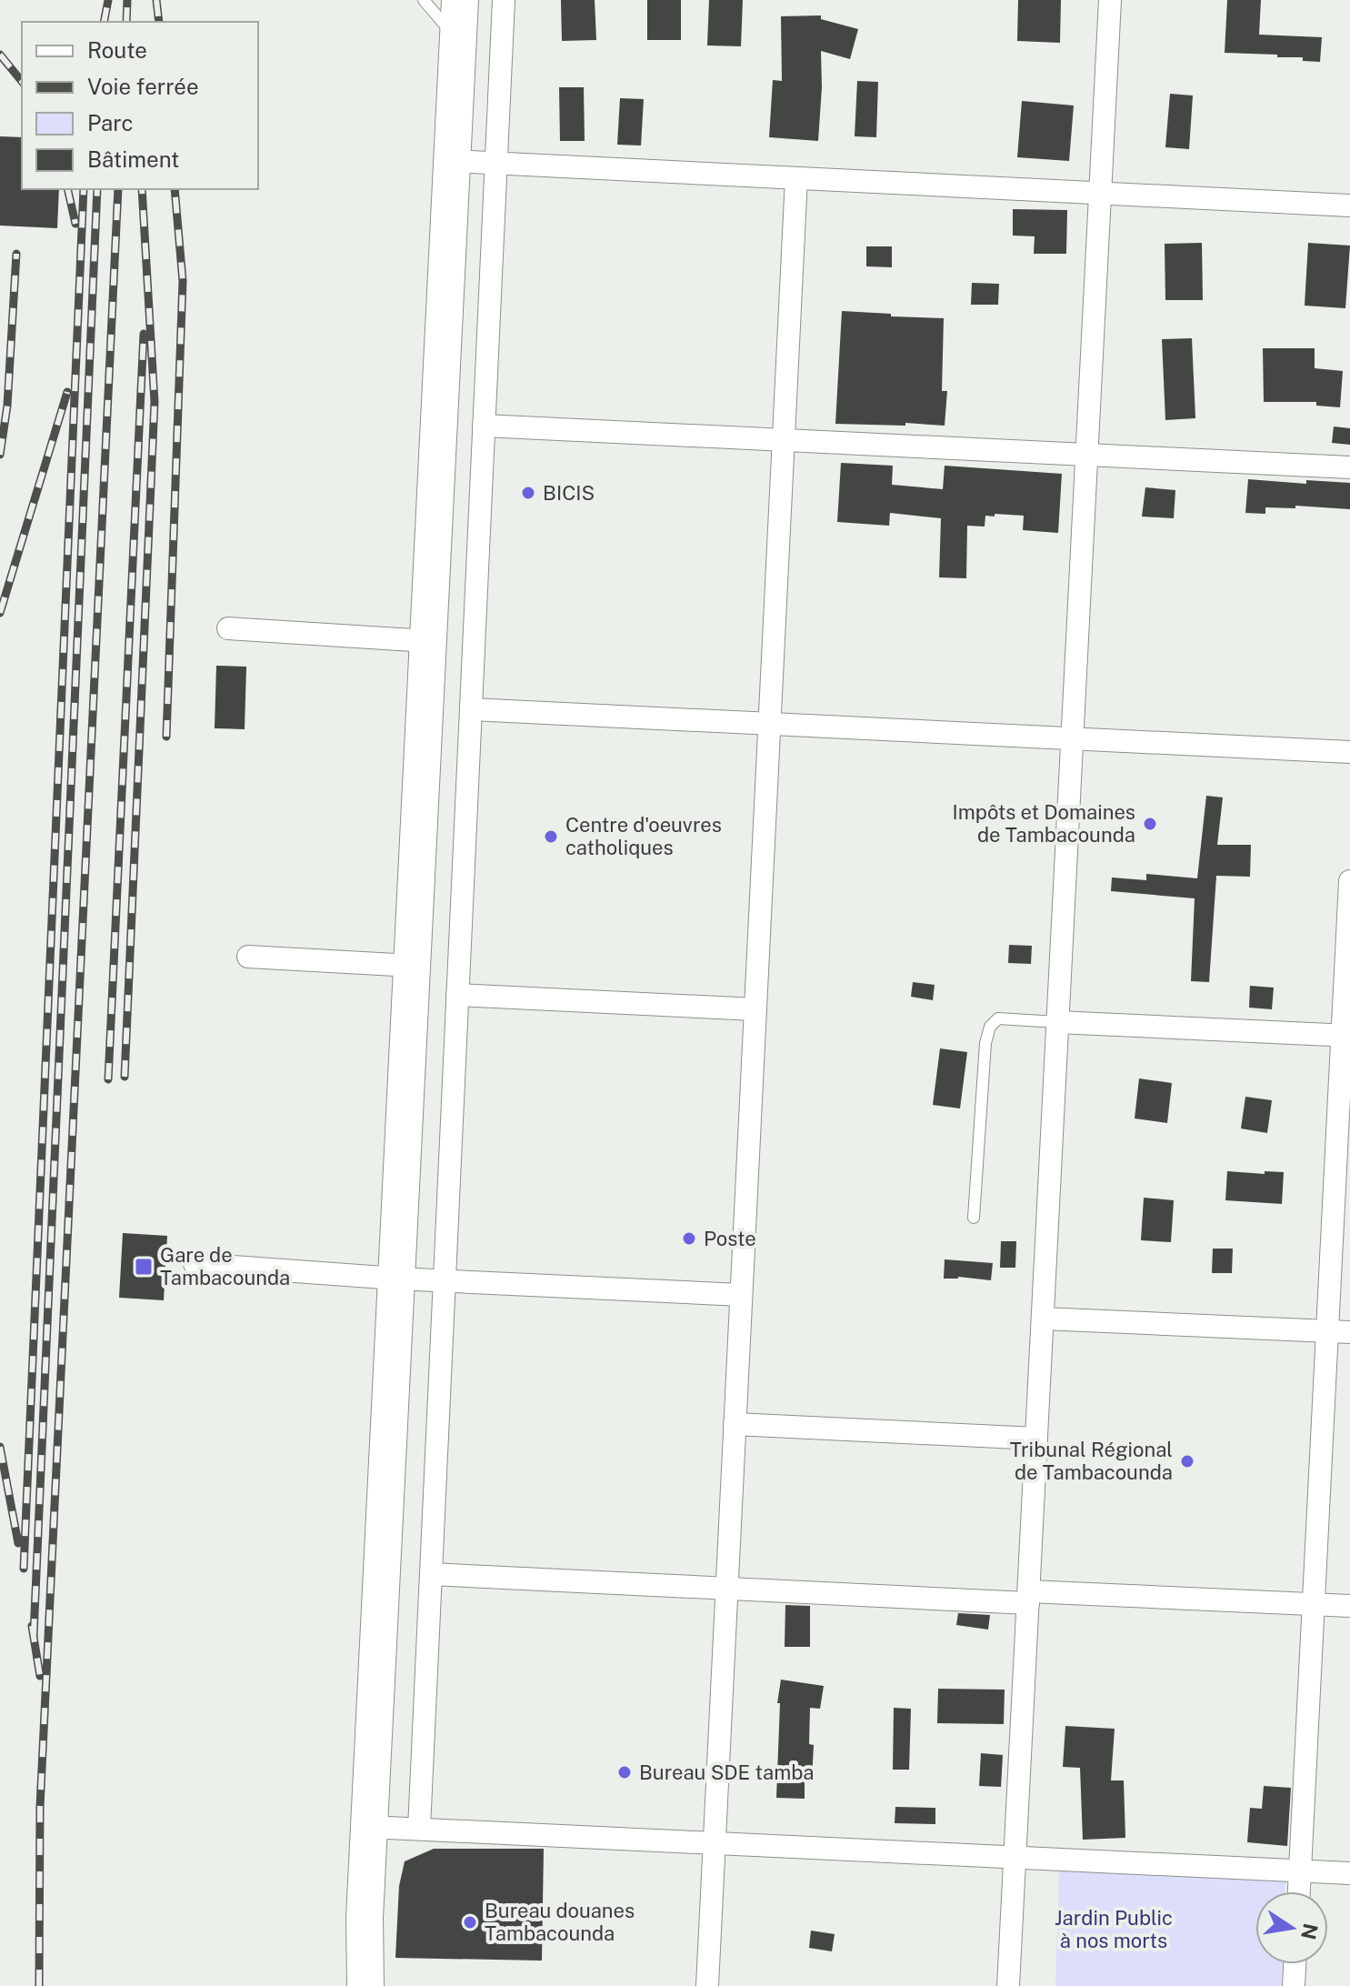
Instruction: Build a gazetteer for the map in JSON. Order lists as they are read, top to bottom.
{
  "parks": ["Jardin Public à nos morts"],
  "places": {
    "other": [
      "BICIS",
      "Impôts et Domaines de Tambacounda",
      "Centre d'oeuvres catholiques",
      "Poste",
      "Tribunal Régional de Tambacounda",
      "Bureau SDE tamba",
      "Bureau douanes Tambacounda"
    ],
    "transit": ["Gare de Tambacounda"]
  },
  "legend": [
    "Route",
    "Voie ferrée",
    "Parc",
    "Bâtiment"
  ],
  "north": "right"
}
